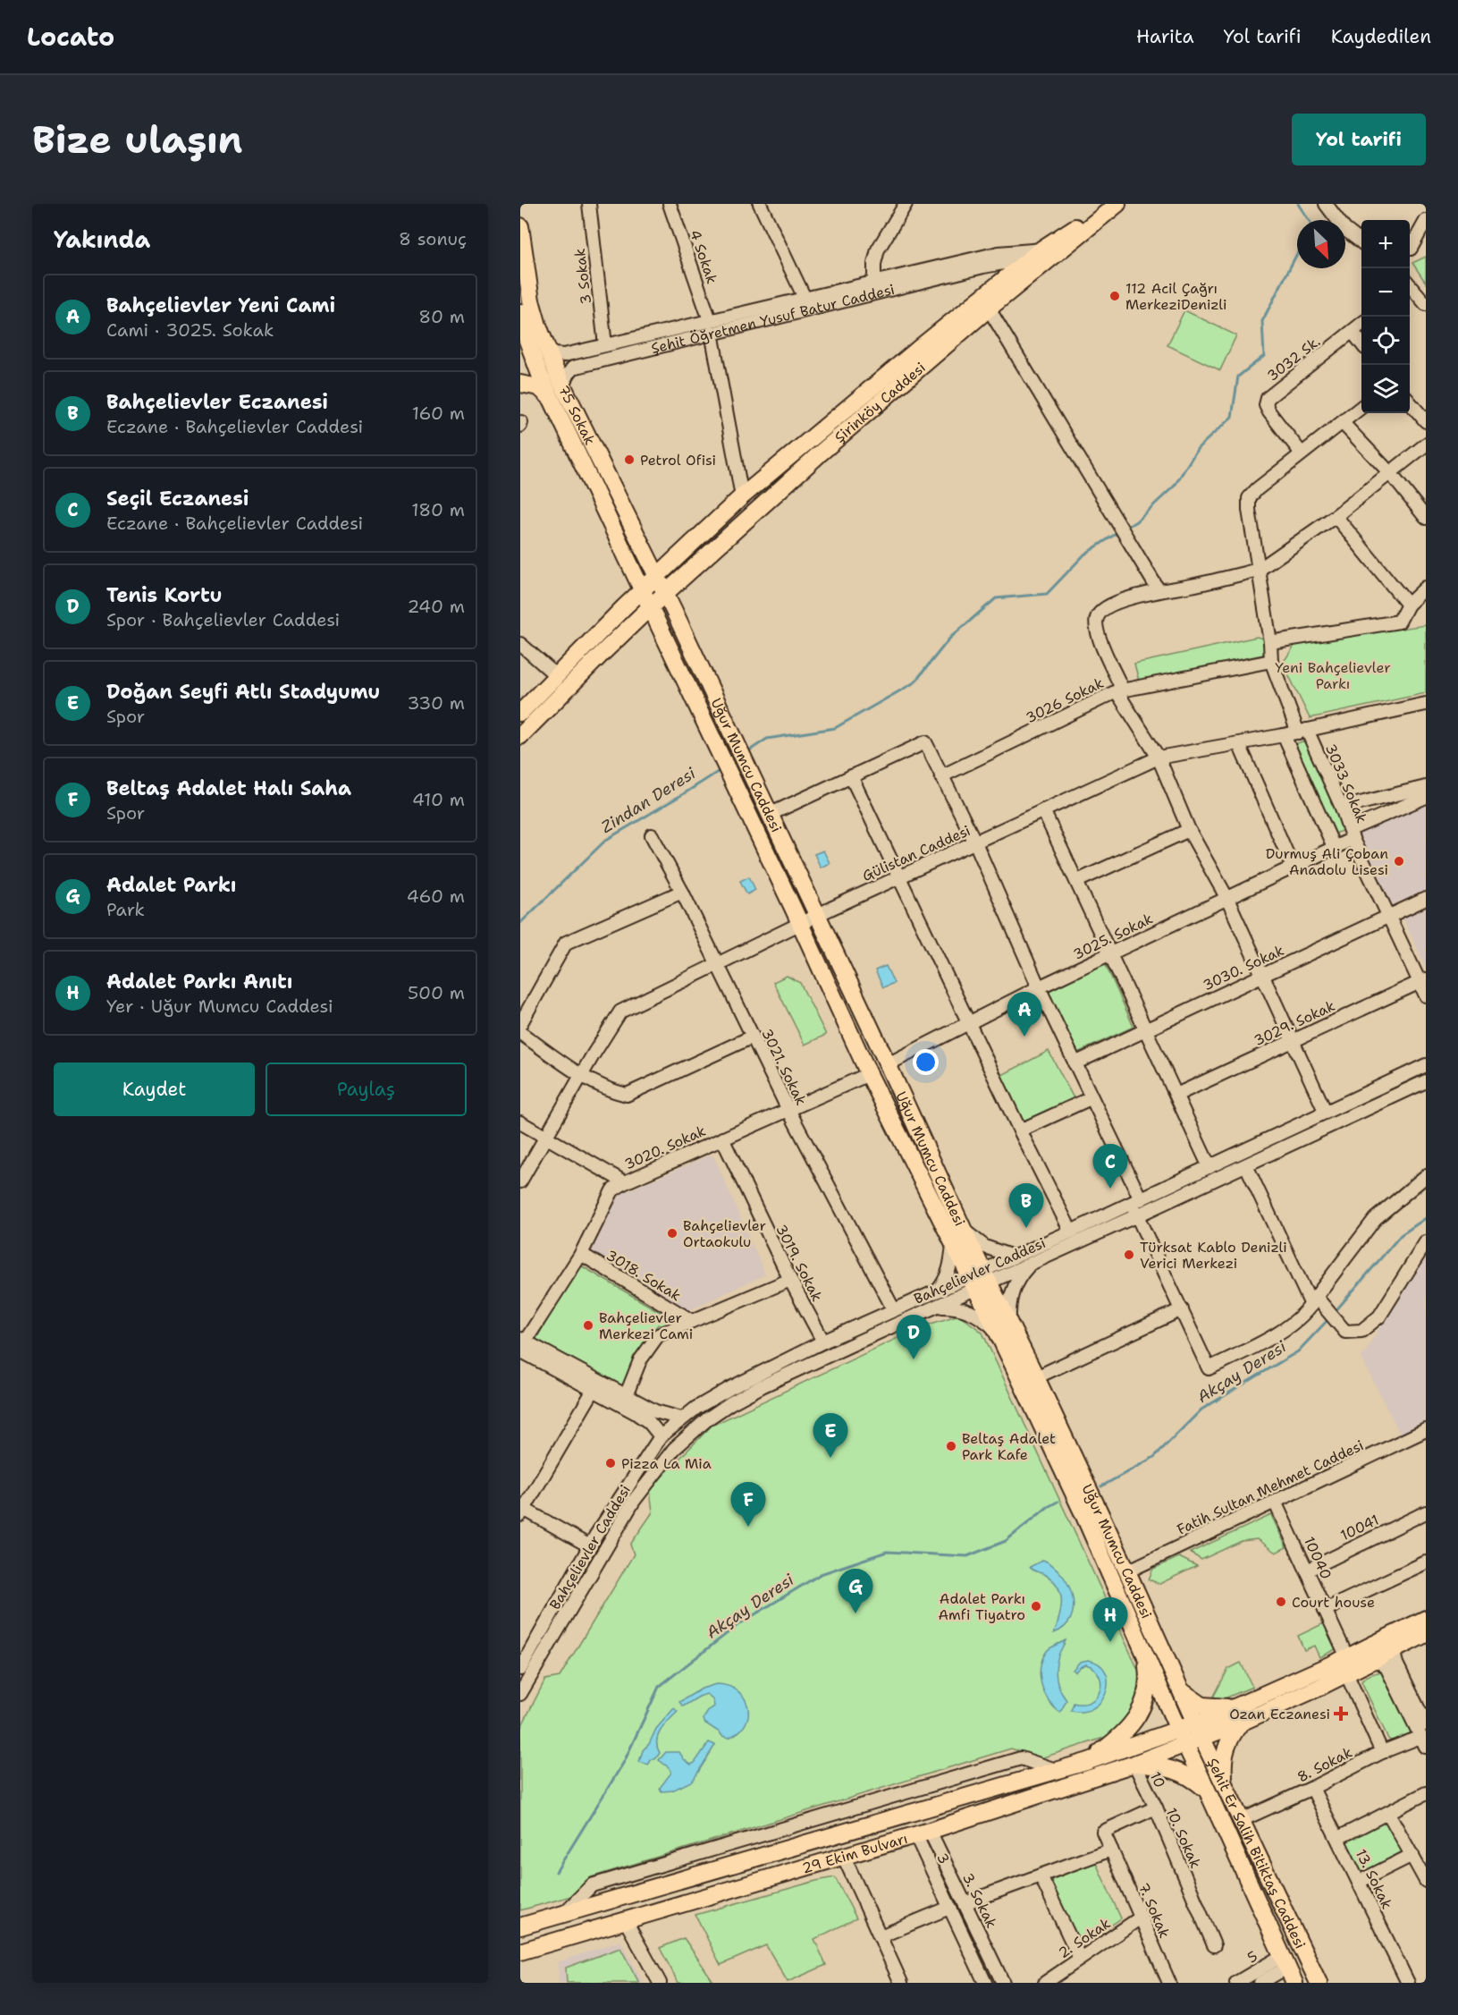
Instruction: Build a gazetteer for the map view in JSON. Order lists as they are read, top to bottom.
{
  "streets": {
    "main road": [
      "Şirinköy Caddesi",
      "75 Sokak",
      "Uğur Mumcu Caddesi",
      "29 Ekim Bulvarı",
      "Şehit Er Salih Bitiktaş Caddesi"
    ],
    "street": [
      "4 Sokak",
      "3 Sokak",
      "Şehit Öğretmen Yusuf Batur Caddesi",
      "3032 Sk.",
      "3026 Sokak",
      "3033 Sokak",
      "Gülistan Caddesi",
      "3025. Sokak",
      "3030. Sokak",
      "3029. Sokak",
      "3021. Sokak",
      "3020. Sokak",
      "3019. Sokak",
      "Bahçelievler Caddesi",
      "3018. Sokak",
      "Fatih Sultan Mehmet Caddesi",
      "10041",
      "10040",
      "8. Sokak",
      "10",
      "10. Sokak",
      "3",
      "13. Sokak",
      "3. Sokak",
      "7. Sokak",
      "2. Sokak",
      "5"
    ]
  },
  "crossings": [
    ["4 Sokak", "Şehit Öğretmen Yusuf Batur Caddesi"],
    ["4 Sokak", "Şirinköy Caddesi"],
    ["3 Sokak", "Şehit Öğretmen Yusuf Batur Caddesi"],
    ["Şehit Öğretmen Yusuf Batur Caddesi", "Şirinköy Caddesi"],
    ["Şehit Öğretmen Yusuf Batur Caddesi", "75 Sokak"],
    ["3032 Sk.", "3033 Sokak"],
    ["Şirinköy Caddesi", "75 Sokak"],
    ["Şirinköy Caddesi", "Uğur Mumcu Caddesi"],
    ["75 Sokak", "Uğur Mumcu Caddesi"],
    ["3026 Sokak", "3033 Sokak"],
    ["Uğur Mumcu Caddesi", "Gülistan Caddesi"],
    ["Uğur Mumcu Caddesi", "3025. Sokak"],
    ["Uğur Mumcu Caddesi", "3020. Sokak"],
    ["Uğur Mumcu Caddesi", "Bahçelievler Caddesi"],
    ["Uğur Mumcu Caddesi", "Fatih Sultan Mehmet Caddesi"],
    ["Uğur Mumcu Caddesi", "29 Ekim Bulvarı"],
    ["Uğur Mumcu Caddesi", "Şehit Er Salih Bitiktaş Caddesi"],
    ["3033 Sokak", "Gülistan Caddesi"],
    ["3033 Sokak", "3025. Sokak"],
    ["3033 Sokak", "3030. Sokak"],
    ["3033 Sokak", "3029. Sokak"],
    ["Gülistan Caddesi", "3021. Sokak"],
    ["3021. Sokak", "3020. Sokak"],
    ["3021. Sokak", "Bahçelievler Caddesi"],
    ["3020. Sokak", "3019. Sokak"],
    ["3020. Sokak", "3018. Sokak"],
    ["3019. Sokak", "Bahçelievler Caddesi"],
    ["3019. Sokak", "3018. Sokak"],
    ["Fatih Sultan Mehmet Caddesi", "10040"],
    ["10041", "10040"],
    ["10040", "8. Sokak"],
    ["10040", "29 Ekim Bulvarı"],
    ["8. Sokak", "Şehit Er Salih Bitiktaş Caddesi"],
    ["8. Sokak", "13. Sokak"],
    ["10", "10. Sokak"],
    ["10", "29 Ekim Bulvarı"],
    ["10. Sokak", "7. Sokak"],
    ["29 Ekim Bulvarı", "Şehit Er Salih Bitiktaş Caddesi"],
    ["29 Ekim Bulvarı", "3"],
    ["29 Ekim Bulvarı", "3. Sokak"],
    ["Şehit Er Salih Bitiktaş Caddesi", "5"],
    ["3", "3. Sokak"],
    ["7. Sokak", "2. Sokak"]
  ],
  "water": ["Zindan Deresi", "Akçay Deresi"],
  "parks": ["Yeni Bahçelievler Parkı"],
  "places": {
    "other": [
      "112 Acil Çağrı MerkeziDenizli",
      "Petrol Ofisi",
      "Durmuş Ali Çoban Anadolu Lisesi",
      "Bahçelievler Ortaokulu",
      "Türksat Kablo Denizli Verici Merkezi",
      "Bahçelievler Merkezi Cami",
      "Beltaş Adalet Park Kafe",
      "Pizza La Mia",
      "Court house",
      "Adalet Parkı Amfi Tiyatro"
    ],
    "health": ["Ozan Eczanesi"]
  },
  "north": "bottom right",
  "page": {
    "header": "Locato",
    "nav": ["Harita", "Yol tarifi", "Kaydedilen"],
    "buttons": [
      "Yol tarifi",
      ["Kaydet", "Paylaş"]
    ],
    "title": "Bize ulaşın",
    "heading": ["Yakında", "8 sonuç"],
    "map_buttons": ["+", "−"],
    "list": [
      {
        "mark": "A",
        "name": "Bahçelievler Yeni Cami",
        "note": "Cami · 3025. Sokak",
        "value": "80 m"
      },
      {
        "mark": "B",
        "name": "Bahçelievler Eczanesi",
        "note": "Eczane · Bahçelievler Caddesi",
        "value": "160 m"
      },
      {
        "mark": "C",
        "name": "Seçil Eczanesi",
        "note": "Eczane · Bahçelievler Caddesi",
        "value": "180 m"
      },
      {
        "mark": "D",
        "name": "Tenis Kortu",
        "note": "Spor · Bahçelievler Caddesi",
        "value": "240 m"
      },
      {
        "mark": "E",
        "name": "Doğan Seyfi Atlı Stadyumu",
        "note": "Spor",
        "value": "330 m"
      },
      {
        "mark": "F",
        "name": "Beltaş Adalet Halı Saha",
        "note": "Spor",
        "value": "410 m"
      },
      {
        "mark": "G",
        "name": "Adalet Parkı",
        "note": "Park",
        "value": "460 m"
      },
      {
        "mark": "H",
        "name": "Adalet Parkı Anıtı",
        "note": "Yer · Uğur Mumcu Caddesi",
        "value": "500 m"
      }
    ],
    "pins": [
      "A",
      "C",
      "B",
      "D",
      "E",
      "F",
      "G",
      "H"
    ]
  }
}
